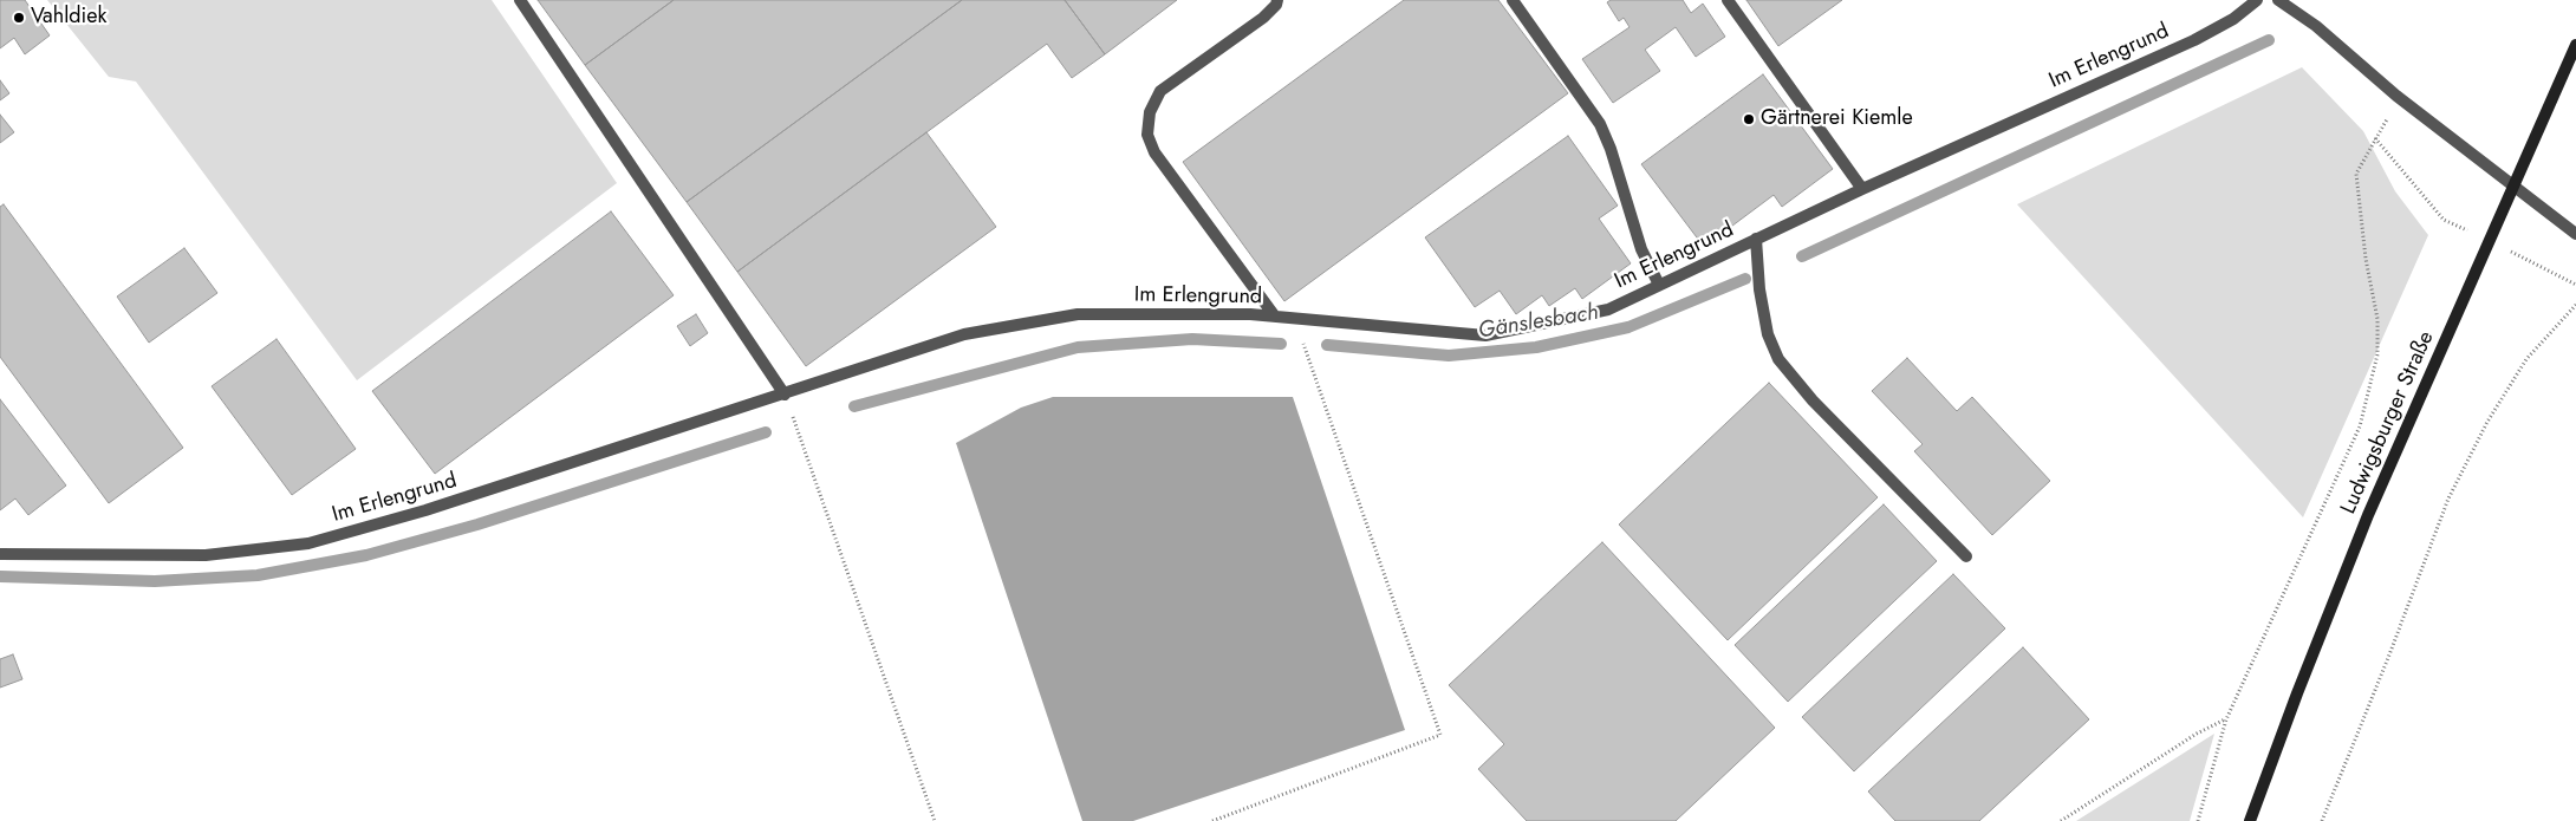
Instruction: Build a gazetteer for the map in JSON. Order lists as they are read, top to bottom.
{
  "streets": {
    "main road": ["Ludwigsburger Straße"],
    "lane": ["Im Erlengrund"]
  },
  "water": ["Gänslesbach"],
  "places": ["Vahldiek", "Gärtnerei Kiemle"]
}
